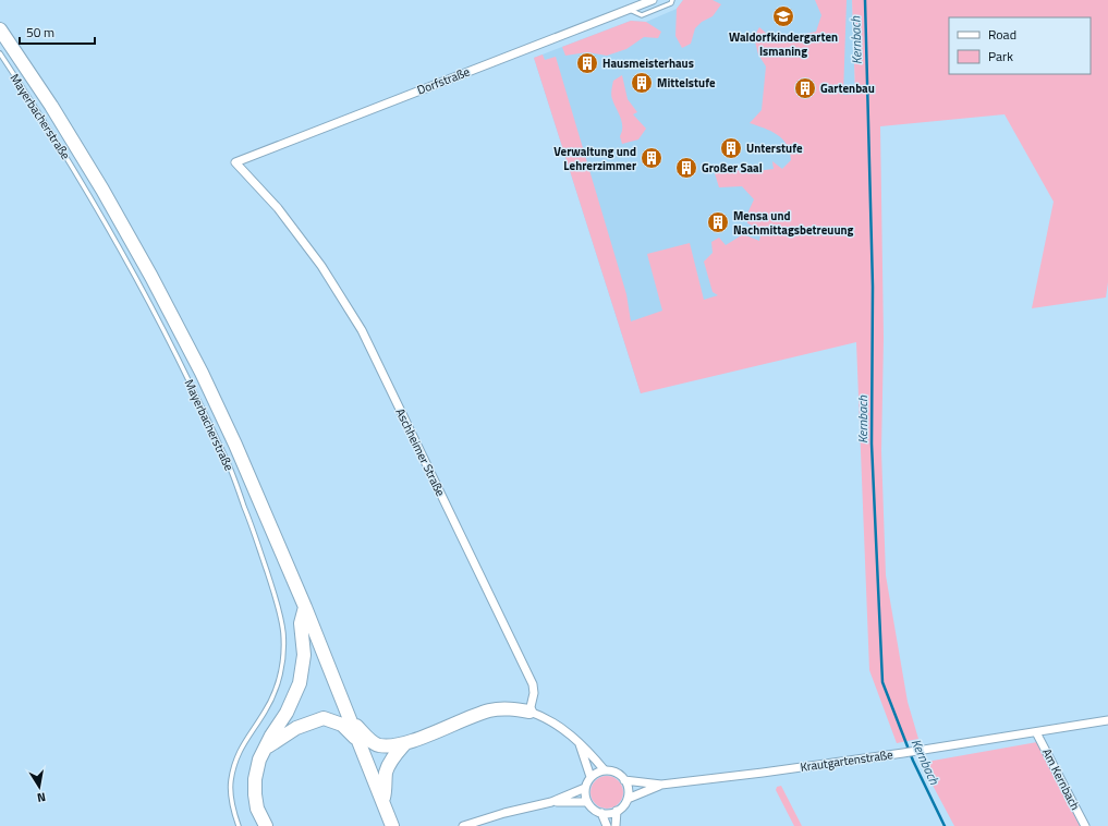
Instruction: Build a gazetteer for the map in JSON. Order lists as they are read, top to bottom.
{
  "streets": {
    "street": [
      "Dorfstraße",
      "Aschheimer Straße",
      "Krautgartenstraße",
      "Am Kernbach"
    ],
    "lane": ["Mayerbacherstraße"]
  },
  "crossings": [
    ["Dorfstraße", "Aschheimer Straße"],
    ["Krautgartenstraße", "Am Kernbach"]
  ],
  "water": ["Kernbach"],
  "places": {
    "school or university": ["Waldorfkindergarten Ismaning"],
    "building": [
      "Hausmeisterhaus",
      "Mittelstufe",
      "Gartenbau",
      "Unterstufe",
      "Verwaltung und Lehrerzimmer",
      "Großer Saal",
      "Mensa und Nachmittagsbetreuung"
    ]
  },
  "legend": ["Road", "Park"],
  "scale_bar": "50 m",
  "north": "bottom"
}
